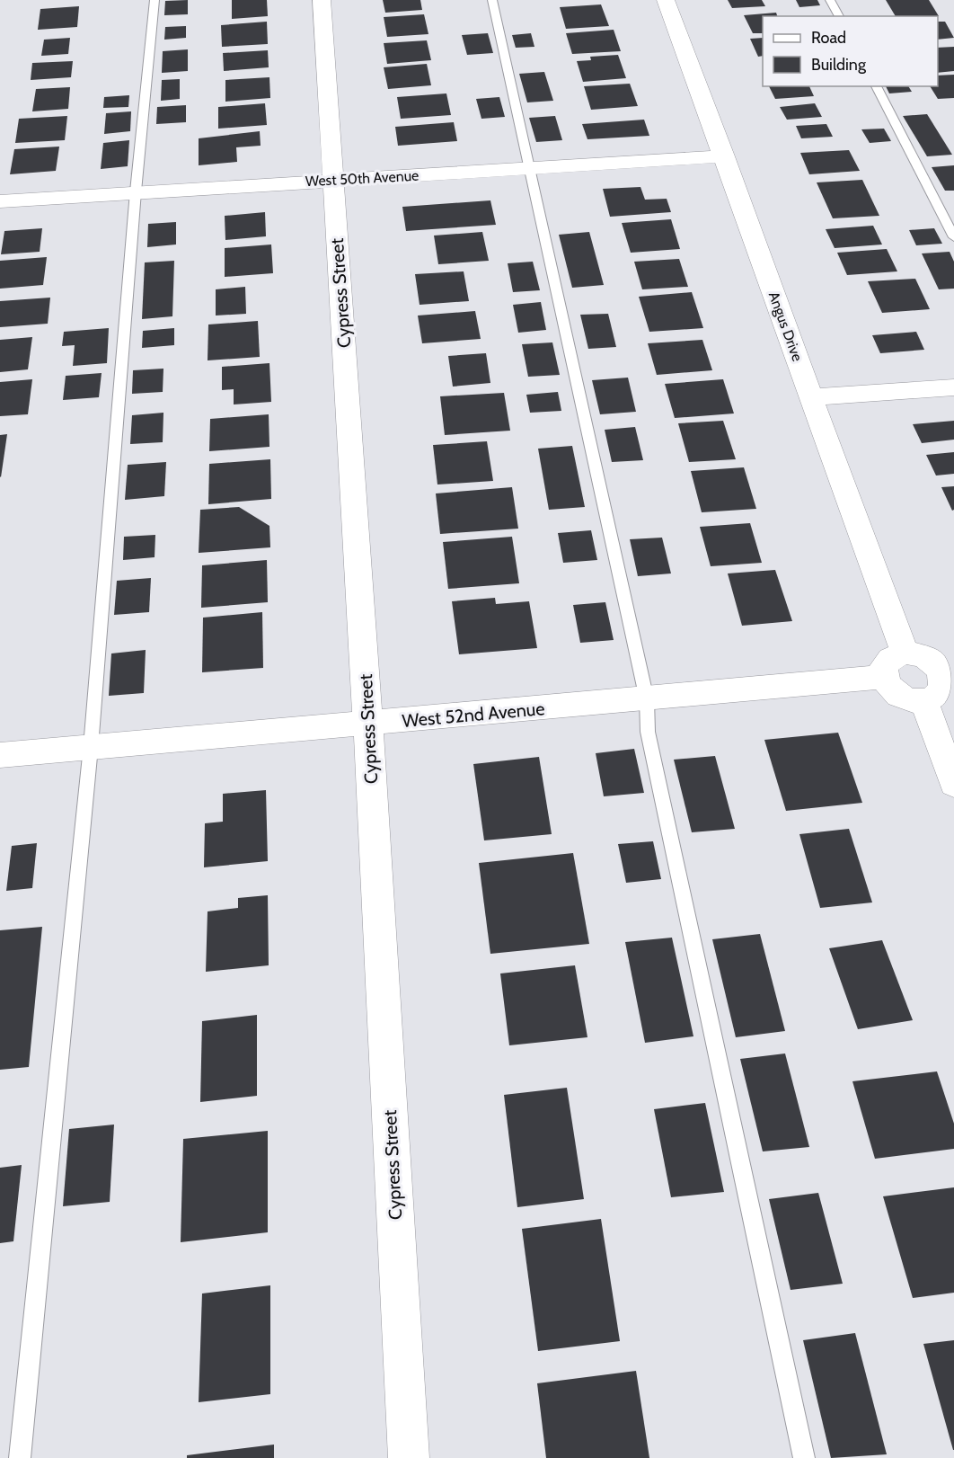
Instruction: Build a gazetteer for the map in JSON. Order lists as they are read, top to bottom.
{
  "streets": {
    "street": [
      "West 50th Avenue",
      "Cypress Street",
      "Angus Drive",
      "West 52nd Avenue"
    ]
  },
  "crossings": [
    ["West 50th Avenue", "Cypress Street"],
    ["West 50th Avenue", "Angus Drive"],
    ["Cypress Street", "West 52nd Avenue"],
    ["Angus Drive", "West 52nd Avenue"]
  ],
  "legend": ["Road", "Building"]
}
